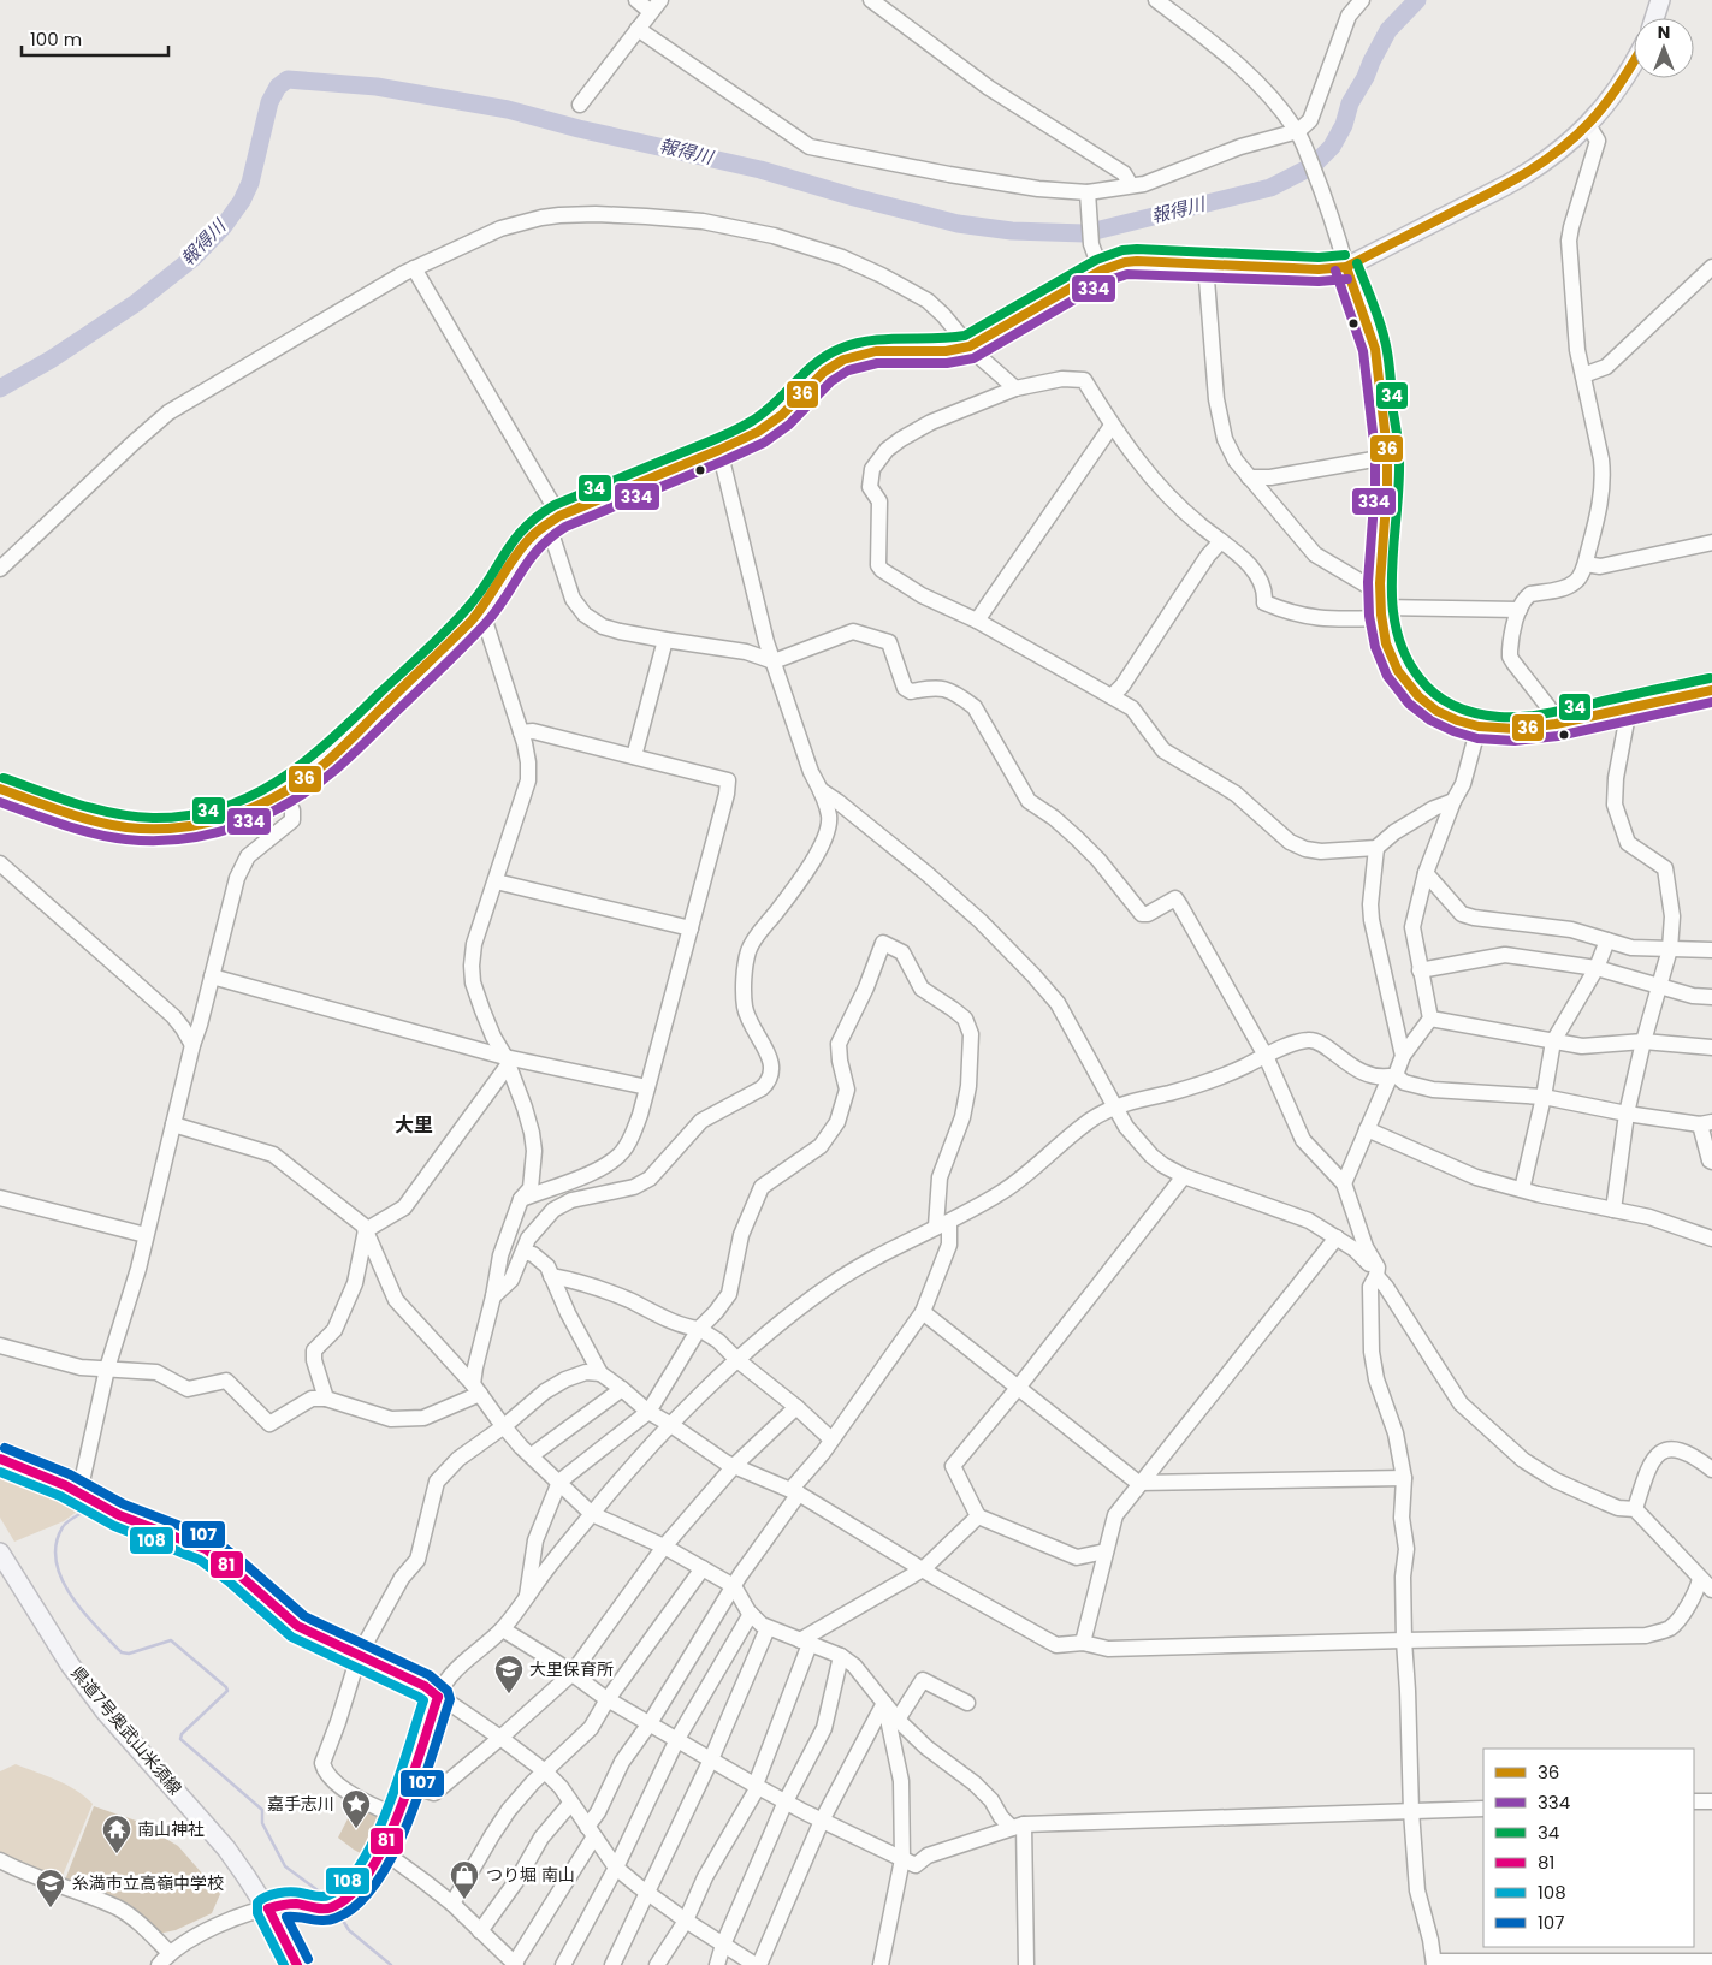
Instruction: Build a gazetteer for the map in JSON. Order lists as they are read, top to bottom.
{
  "streets": {
    "main road": ["県道7号奥武山米須線"]
  },
  "districts": ["大里"],
  "water": ["報得川"],
  "places": {
    "school or university": ["大里保育所", "糸満市立高嶺中学校"],
    "place": ["嘉手志川"],
    "temple": ["南山神社"],
    "shop": ["つり堀 南山"]
  },
  "lines": [
    "transit line 36",
    "transit line 34",
    "transit line 334",
    "transit line 107",
    "transit line 81",
    "transit line 108"
  ],
  "legend": [
    "36",
    "334",
    "34",
    "81",
    "108",
    "107"
  ],
  "scale_bar": "100 m",
  "north": "top"
}
